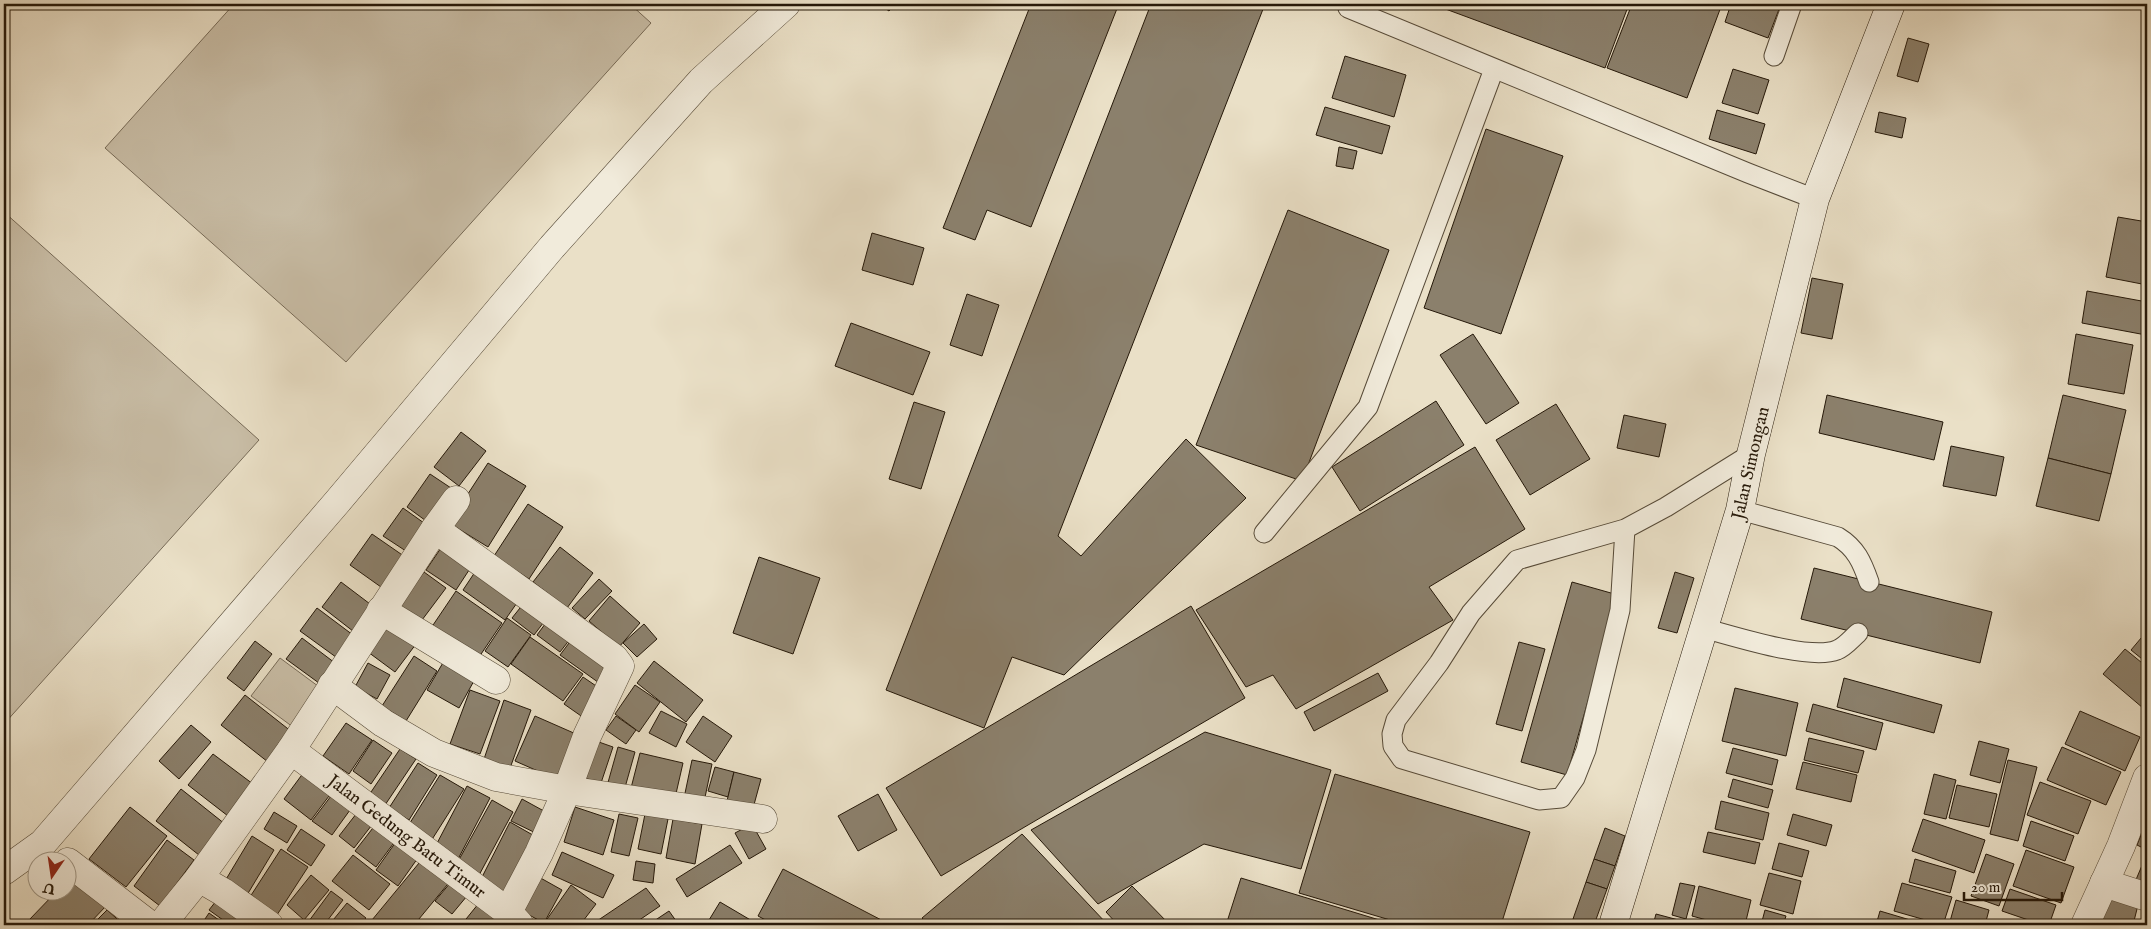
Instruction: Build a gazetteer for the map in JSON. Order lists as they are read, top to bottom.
{
  "streets": {
    "street": ["Jalan Simongan", "Jalan Gedung Batu Timur"]
  },
  "scale_bar": "20 m",
  "north": "bottom"
}
